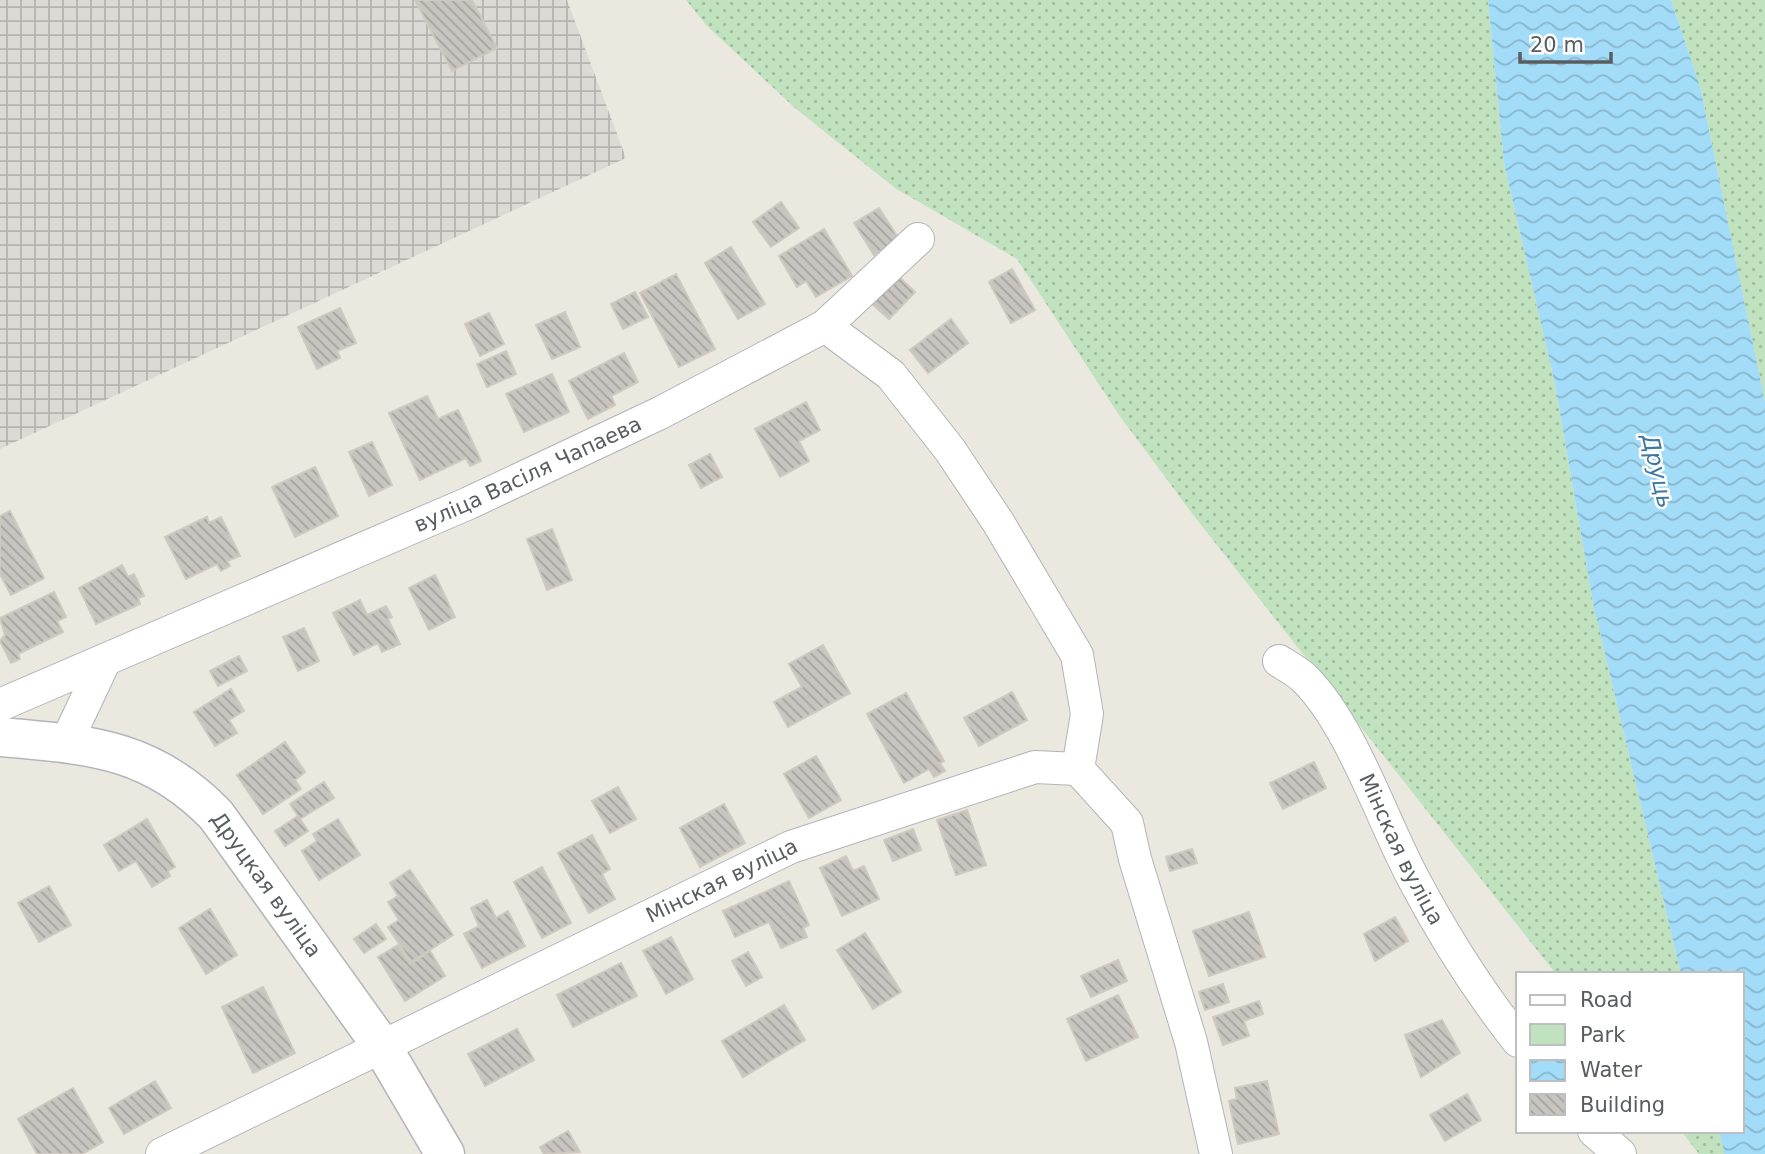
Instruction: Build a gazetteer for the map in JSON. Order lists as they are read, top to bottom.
{
  "streets": {
    "main road": ["Друцкая вуліца"],
    "street": ["вуліца Васіля Чапаева", "Мінская вуліца"]
  },
  "crossings": [
    ["Мінская вуліца", "Друцкая вуліца"]
  ],
  "water": ["Друць"],
  "legend": [
    "Road",
    "Park",
    "Water",
    "Building"
  ],
  "scale_bar": "20 m"
}
